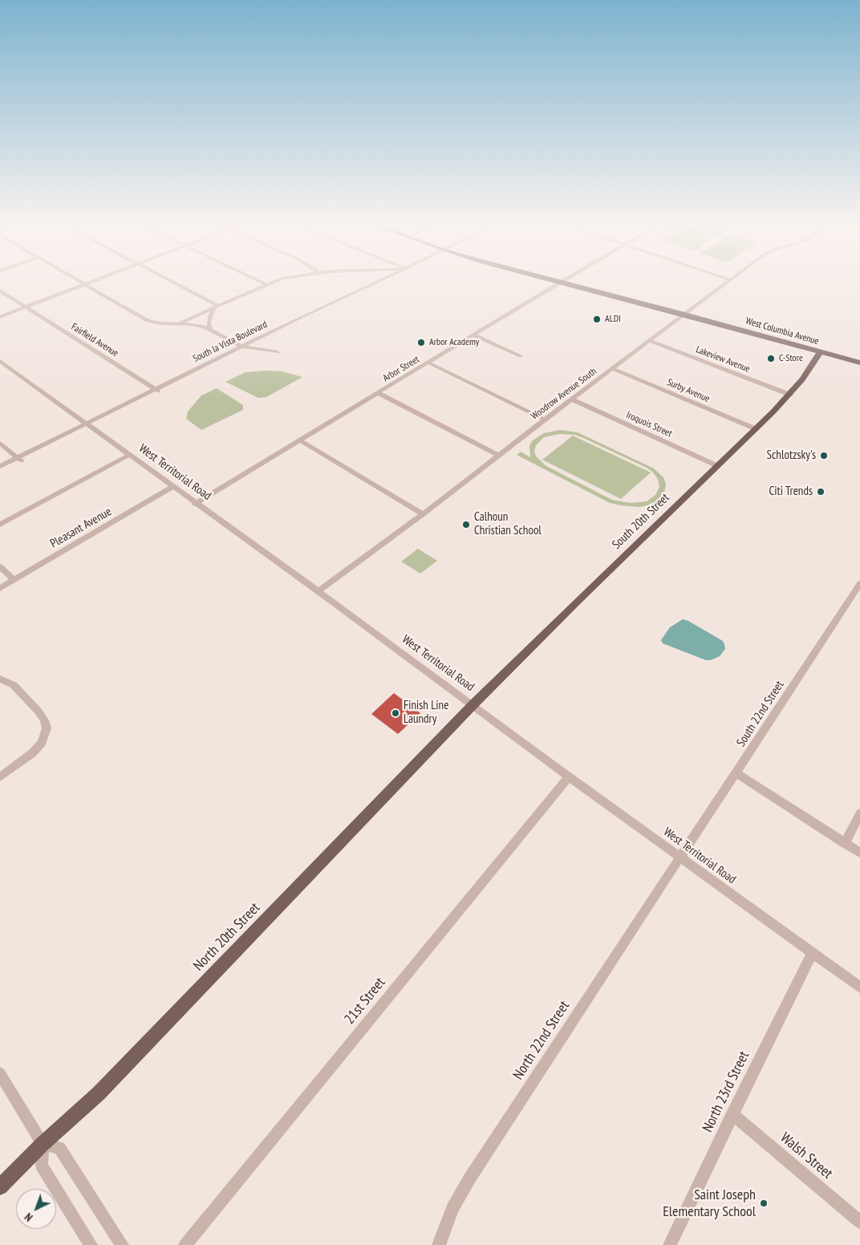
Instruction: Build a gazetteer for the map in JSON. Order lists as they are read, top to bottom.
{
  "streets": {
    "main road": ["West Columbia Avenue", "South 20th Street", "North 20th Street"],
    "street": [
      "Fairfield Avenue",
      "South la Vista Boulevard",
      "Lakeview Avenue",
      "Arbor Street",
      "Surby Avenue",
      "Woodrow Avenue South",
      "Iroquois Street",
      "West Territorial Road",
      "Pleasant Avenue",
      "South 22nd Street",
      "21st Street",
      "North 22nd Street",
      "North 23rd Street",
      "Walsh Street"
    ]
  },
  "crossings": [
    ["West Columbia Avenue", "Woodrow Avenue South"],
    ["West Columbia Avenue", "South 20th Street"],
    ["Fairfield Avenue", "South la Vista Boulevard"],
    ["South la Vista Boulevard", "West Territorial Road"],
    ["Lakeview Avenue", "Woodrow Avenue South"],
    ["Lakeview Avenue", "South 20th Street"],
    ["Arbor Street", "West Territorial Road"],
    ["Surby Avenue", "Woodrow Avenue South"],
    ["Surby Avenue", "South 20th Street"],
    ["Woodrow Avenue South", "Iroquois Street"],
    ["Woodrow Avenue South", "West Territorial Road"],
    ["Iroquois Street", "South 20th Street"],
    ["West Territorial Road", "South 20th Street"],
    ["West Territorial Road", "Pleasant Avenue"],
    ["West Territorial Road", "South 22nd Street"],
    ["West Territorial Road", "North 20th Street"],
    ["West Territorial Road", "21st Street"],
    ["West Territorial Road", "North 22nd Street"],
    ["West Territorial Road", "North 23rd Street"],
    ["South 20th Street", "North 20th Street"],
    ["South 22nd Street", "North 22nd Street"],
    ["North 23rd Street", "Walsh Street"]
  ],
  "places": [
    "ALDI",
    "Arbor Academy",
    "C-Store",
    "Schlotzsky's",
    "Citi Trends",
    "Calhoun Christian School",
    "Finish Line Laundry",
    "Saint Joseph Elementary School"
  ],
  "north": "bottom left"
}
